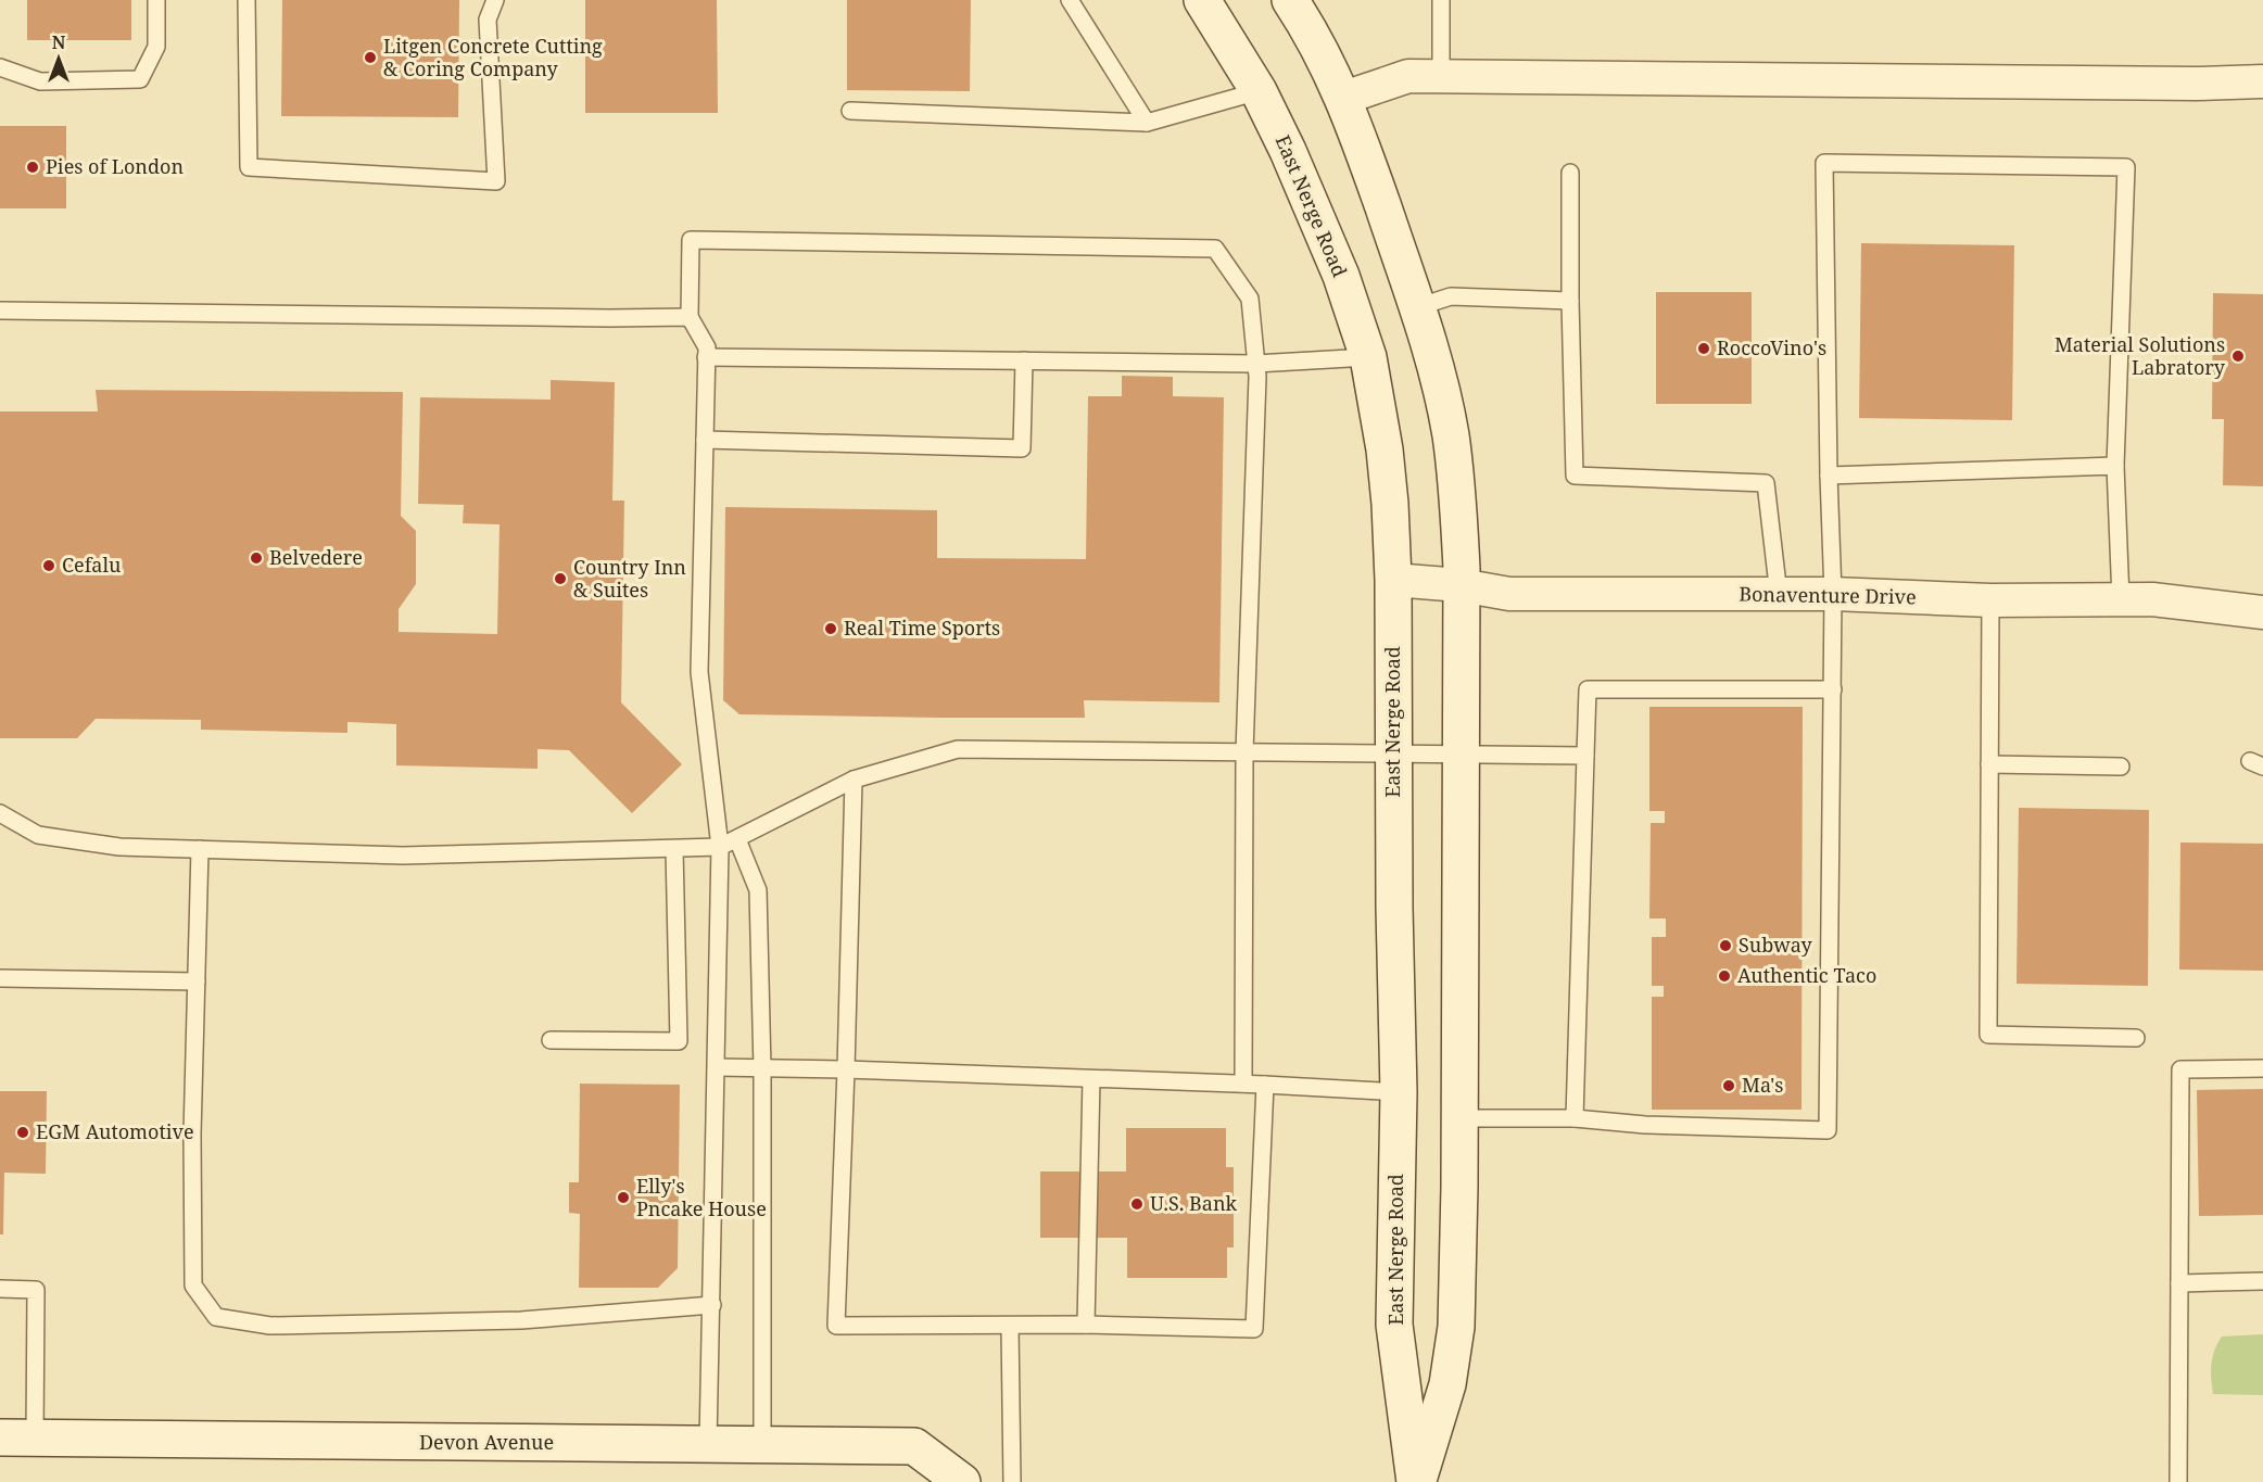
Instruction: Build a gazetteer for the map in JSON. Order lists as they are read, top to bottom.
{
  "streets": {
    "main road": ["East Nerge Road", "Devon Avenue"],
    "street": ["Bonaventure Drive"]
  },
  "crossings": [
    ["East Nerge Road", "Bonaventure Drive"]
  ],
  "places": [
    "Litgen Concrete Cutting & Coring Company",
    "Pies of London",
    "RoccoVino's",
    "Material Solutions Labratory",
    "Belvedere",
    "Cefalu",
    "Country Inn & Suites",
    "Real Time Sports",
    "Subway",
    "Authentic Taco",
    "Ma's",
    "EGM Automotive",
    "Elly's Pncake House",
    "U.S. Bank"
  ],
  "north": "top"
}
